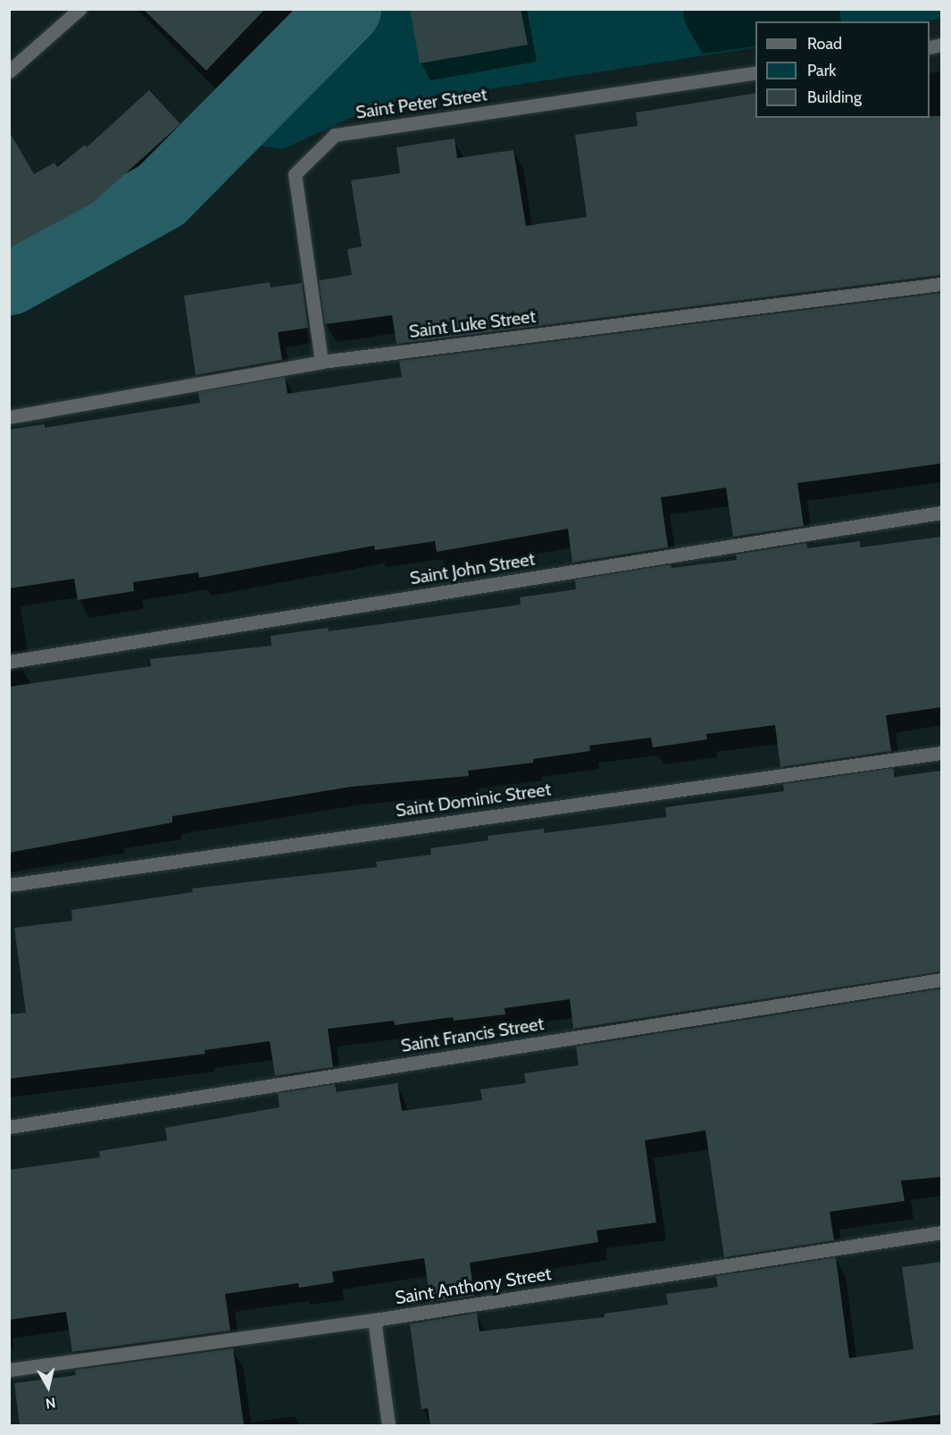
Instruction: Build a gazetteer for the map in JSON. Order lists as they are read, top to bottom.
{
  "streets": {
    "street": [
      "Saint Peter Street",
      "Saint Luke Street",
      "Saint John Street",
      "Saint Dominic Street",
      "Saint Francis Street",
      "Saint Anthony Street"
    ]
  },
  "crossings": [
    ["Saint Peter Street", "Saint Luke Street"]
  ],
  "legend": ["Road", "Park", "Building"],
  "north": "bottom"
}
